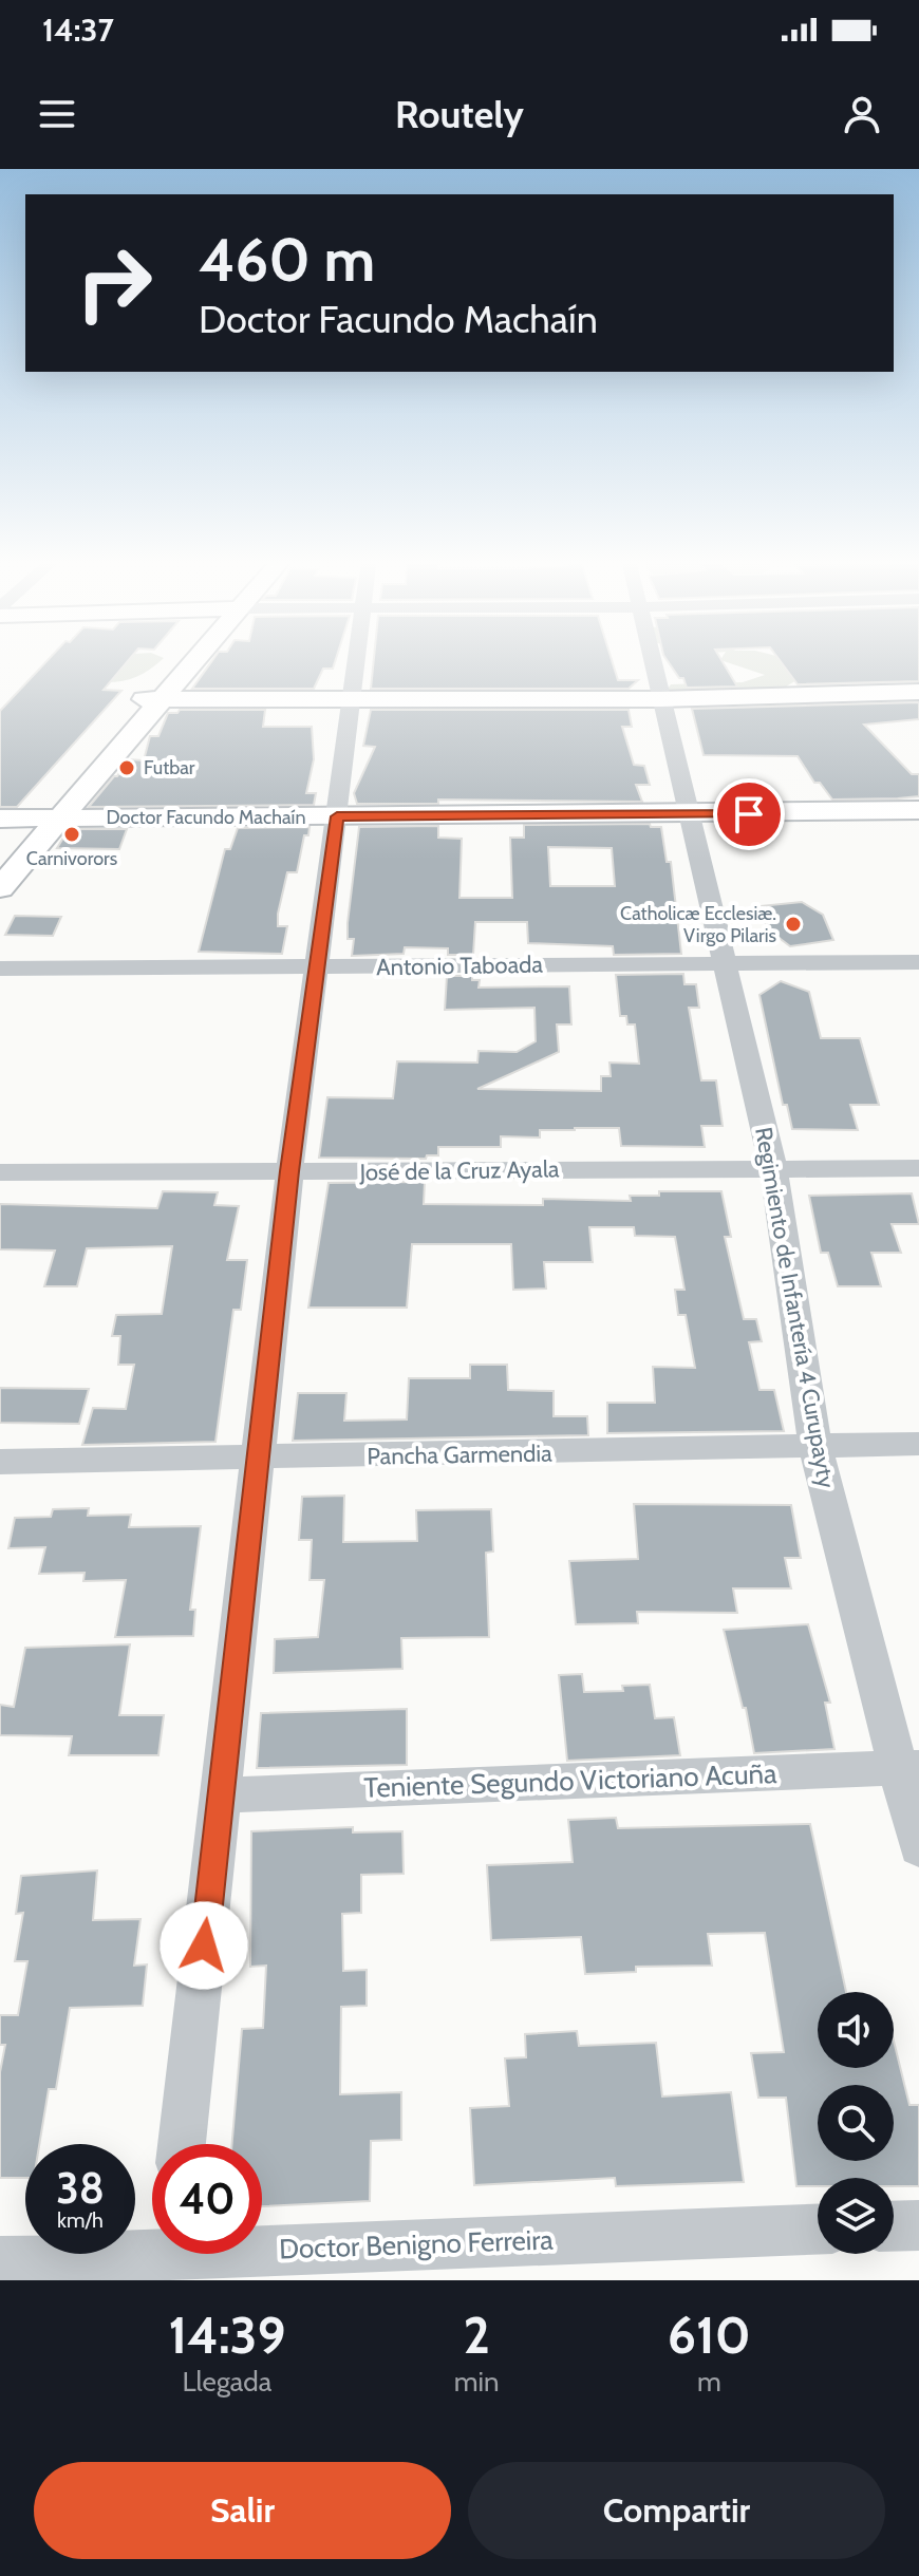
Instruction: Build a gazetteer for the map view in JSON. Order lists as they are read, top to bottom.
{
  "streets": {
    "main road": ["Doctor Facundo Machaín"],
    "street": [
      "Antonio Taboada",
      "José de la Cruz Ayala",
      "Regimiento de Infantería 4 Curupayty",
      "Pancha Garmendia",
      "Teniente Segundo Victoriano Acuña",
      "Doctor Benigno Ferreira"
    ]
  },
  "crossings": [
    ["Doctor Facundo Machaín", "Regimiento de Infantería 4 Curupayty"],
    ["Antonio Taboada", "Regimiento de Infantería 4 Curupayty"],
    ["José de la Cruz Ayala", "Regimiento de Infantería 4 Curupayty"],
    ["Regimiento de Infantería 4 Curupayty", "Pancha Garmendia"],
    ["Regimiento de Infantería 4 Curupayty", "Teniente Segundo Victoriano Acuña"]
  ],
  "places": ["Futbar", "Carnivorors", "Catholicæ Ecclesiæ. Virgo Pilaris"],
  "page": {
    "status": "14:37",
    "header": "Routely",
    "turn": ["460 m", "Doctor Facundo Machaín"],
    "speed": "38 km/h",
    "limit": "40",
    "eta": [
      "14:39",
      "Llegada",
      "2",
      "min",
      "610",
      "m"
    ],
    "buttons": ["Salir", "Compartir"]
  }
}
